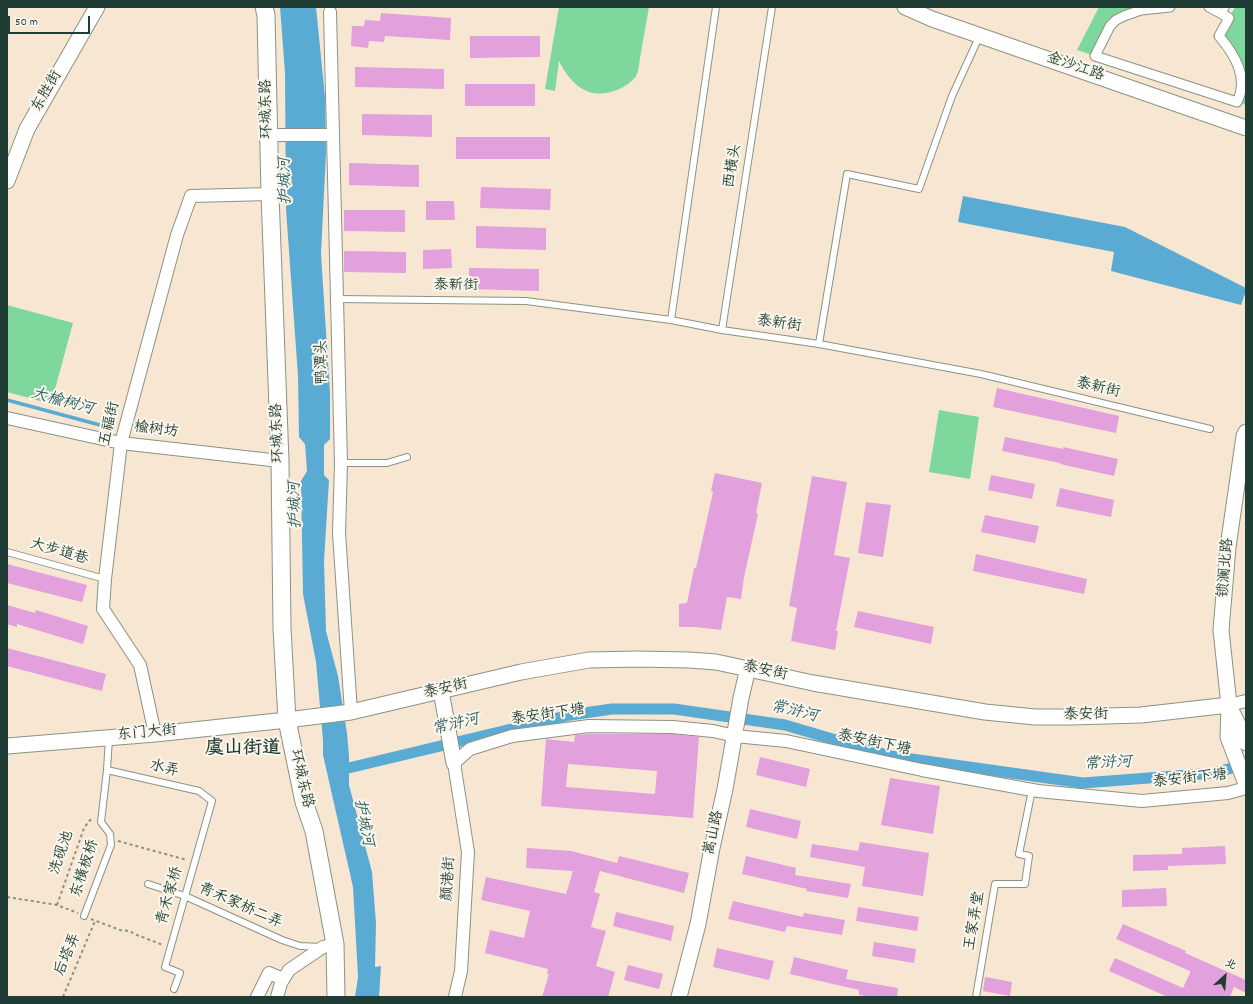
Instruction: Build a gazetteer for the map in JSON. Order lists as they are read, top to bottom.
{
  "streets": {
    "main road": ["环城东路"],
    "street": [
      "金沙江路",
      "东胜街",
      "鸭潭头",
      "五福街",
      "榆树坊",
      "锁澜北路",
      "泰安街",
      "泰安街下塘",
      "东门大街",
      "嵩山路",
      "颜港街"
    ],
    "lane": [
      "西横头",
      "泰新街",
      "大步道巷",
      "水弄",
      "东横板桥",
      "青禾家桥",
      "青禾家桥二弄",
      "王家弄堂"
    ],
    "path": ["洗砚池", "后塔弄"]
  },
  "crossings": [
    ["环城东路", "五福街"],
    ["环城东路", "榆树坊"],
    ["环城东路", "泰安街"],
    ["环城东路", "东门大街"],
    ["环城东路", "青禾家桥二弄"],
    ["西横头", "泰新街"],
    ["泰新街", "鸭潭头"],
    ["鸭潭头", "泰安街"],
    ["五福街", "榆树坊"],
    ["五福街", "大步道巷"],
    ["五福街", "东门大街"],
    ["锁澜北路", "泰安街"],
    ["泰安街", "东门大街"],
    ["泰安街", "嵩山路"],
    ["泰安街下塘", "嵩山路"],
    ["泰安街下塘", "颜港街"],
    ["泰安街下塘", "王家弄堂"],
    ["东门大街", "东横板桥"],
    ["水弄", "东横板桥"],
    ["水弄", "青禾家桥"],
    ["洗砚池", "东横板桥"],
    ["青禾家桥", "青禾家桥二弄"]
  ],
  "districts": ["虞山街道"],
  "water": ["护城河", "大榆树河", "常浒河"],
  "scale_bar": "50 m",
  "north": "top right"
}
